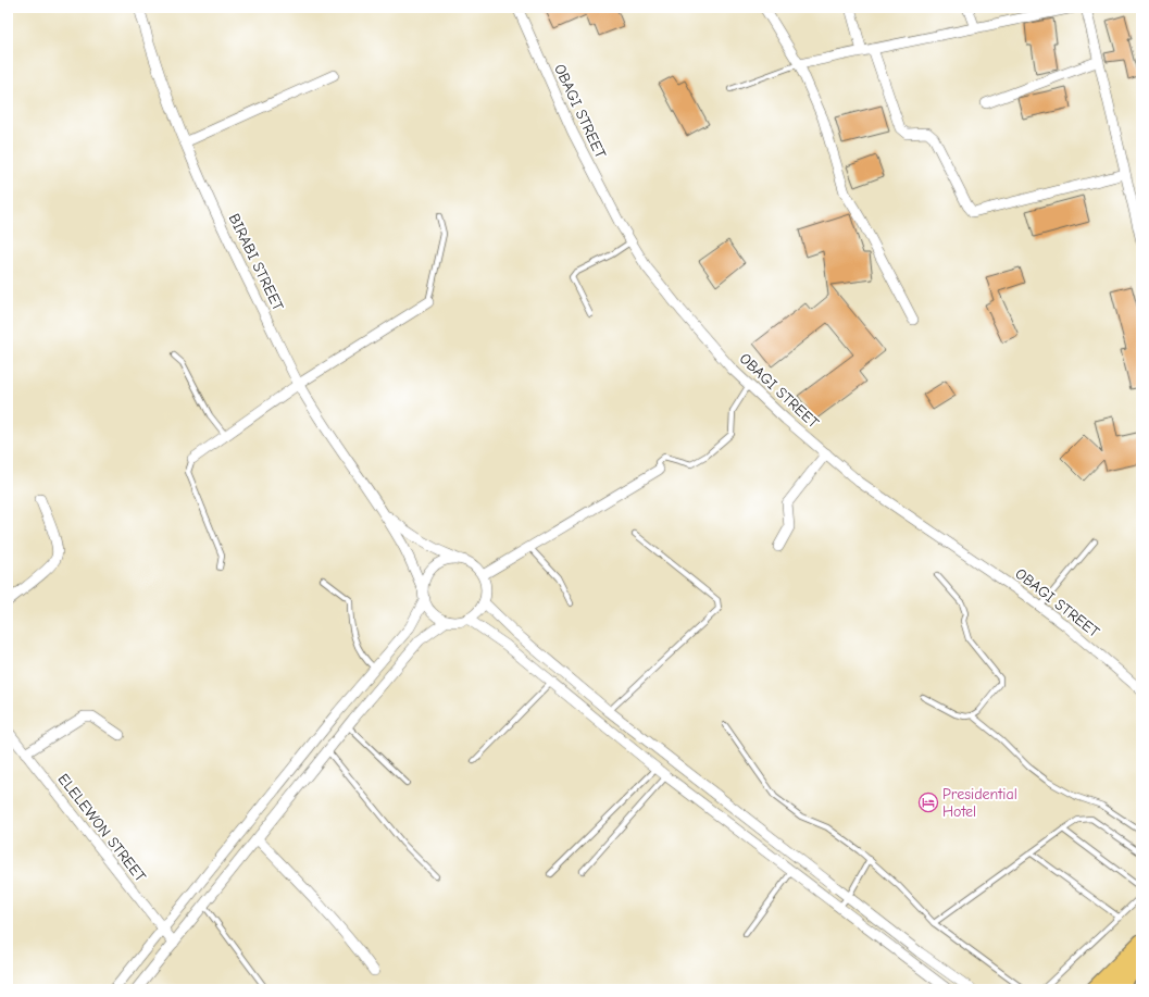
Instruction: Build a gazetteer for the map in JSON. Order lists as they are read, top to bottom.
{
  "streets": {
    "street": ["OBAGI STREET", "BIRABI STREET", "ELELEWON STREET"]
  },
  "places": {
    "hotel": ["Presidential Hotel"]
  }
}
